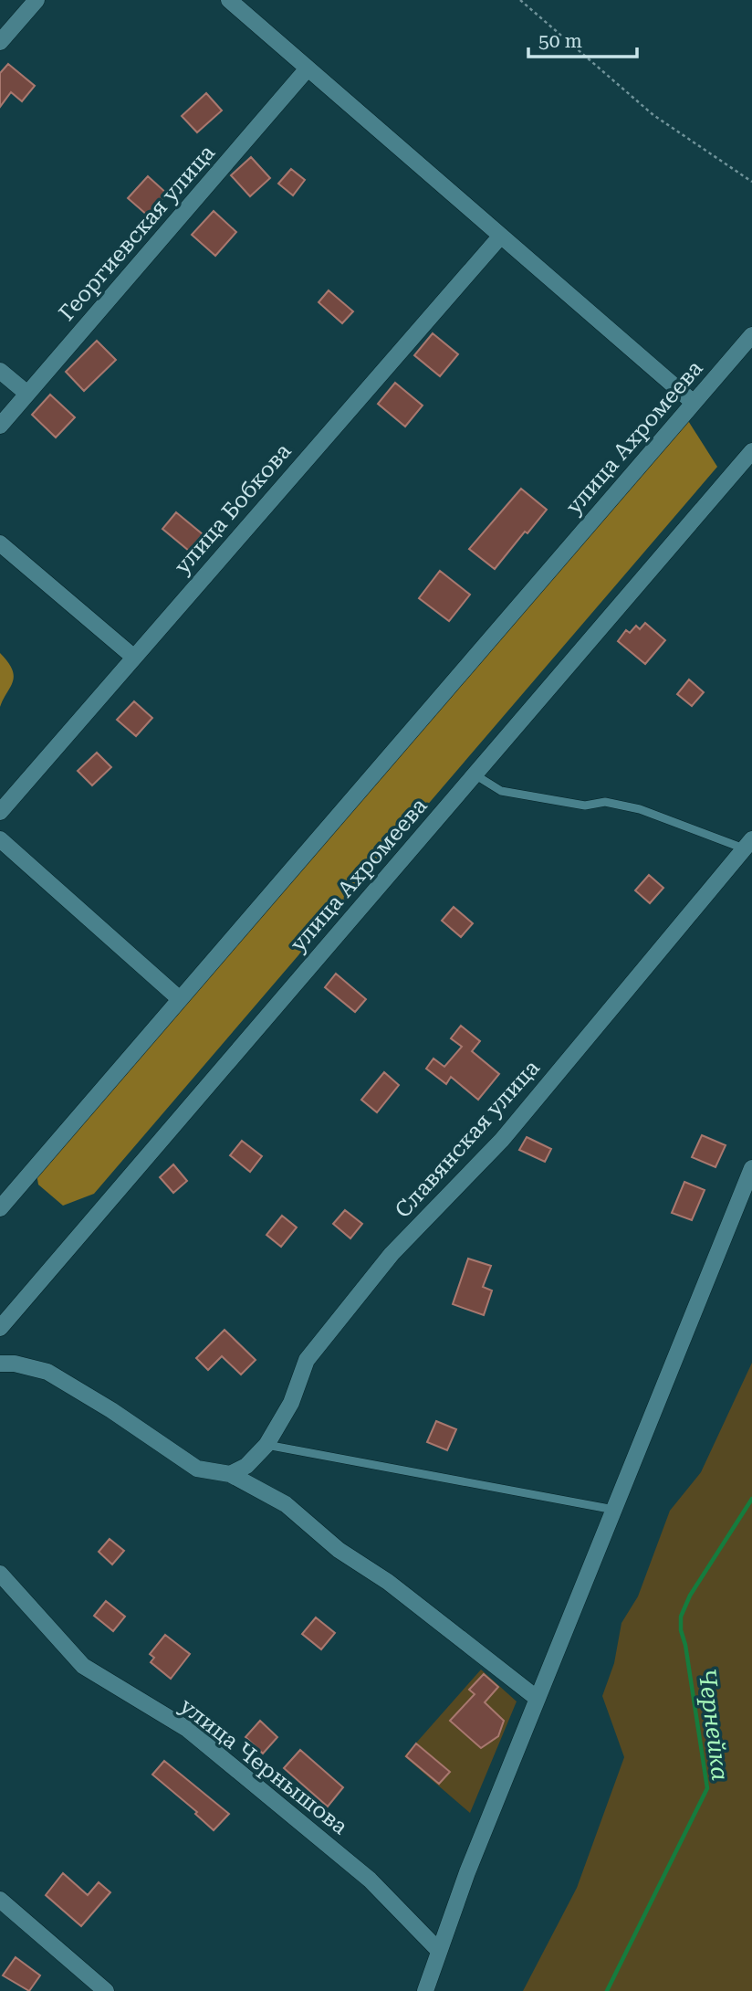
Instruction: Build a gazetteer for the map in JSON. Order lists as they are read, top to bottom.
{
  "streets": {
    "street": [
      "Георгиевская улица",
      "улица Ахромеева",
      "улица Бобкова",
      "Славянская улица",
      "улица Чернышова"
    ]
  },
  "water": ["Чернейка"],
  "scale_bar": "50 m"
}
